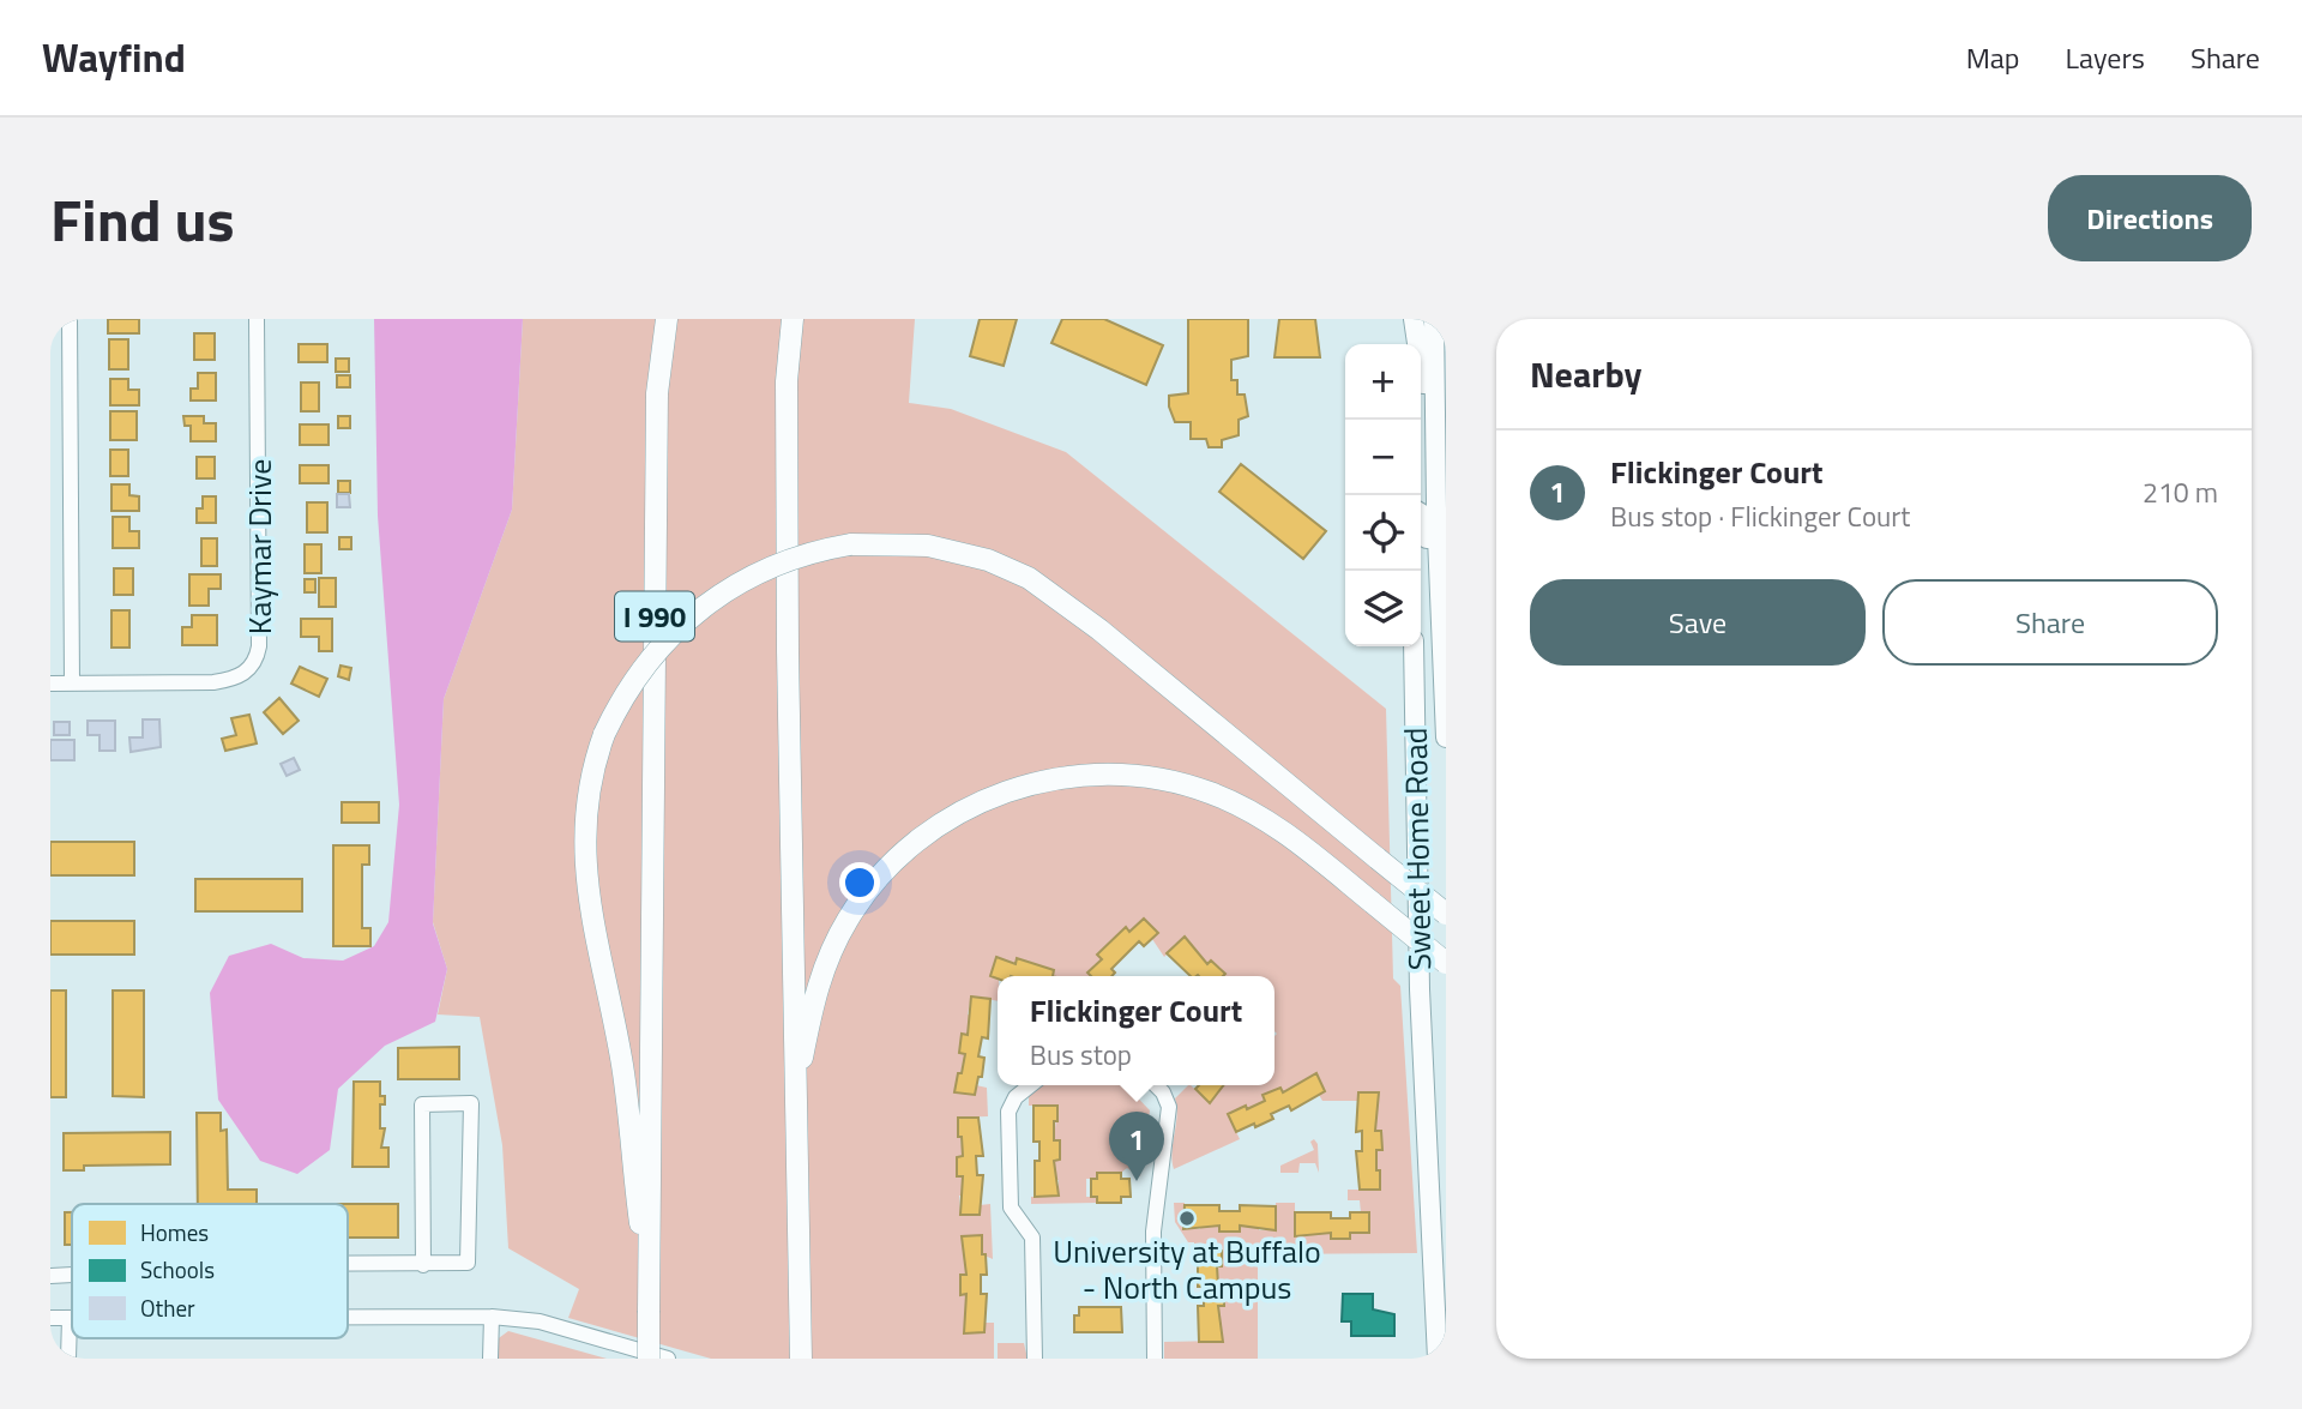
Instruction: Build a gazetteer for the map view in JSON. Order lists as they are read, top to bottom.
{
  "streets": {
    "highway": ["I 990"],
    "main road": ["Sweet Home Road"],
    "street": ["Kaymar Drive"]
  },
  "places": ["University at Buffalo - North Campus"],
  "legend": ["Homes", "Schools", "Other"],
  "page": {
    "header": "Wayfind",
    "nav": ["Map", "Layers", "Share"],
    "title": "Find us",
    "buttons": [
      "Directions",
      ["Save", "Share"]
    ],
    "heading": "Nearby",
    "map_buttons": ["+", "−"],
    "list": [
      {
        "mark": "1",
        "name": "Flickinger Court",
        "note": "Bus stop · Flickinger Court",
        "value": "210 m"
      }
    ],
    "popup": ["Flickinger Court", "Bus stop"],
    "pins": "1"
  }
}
